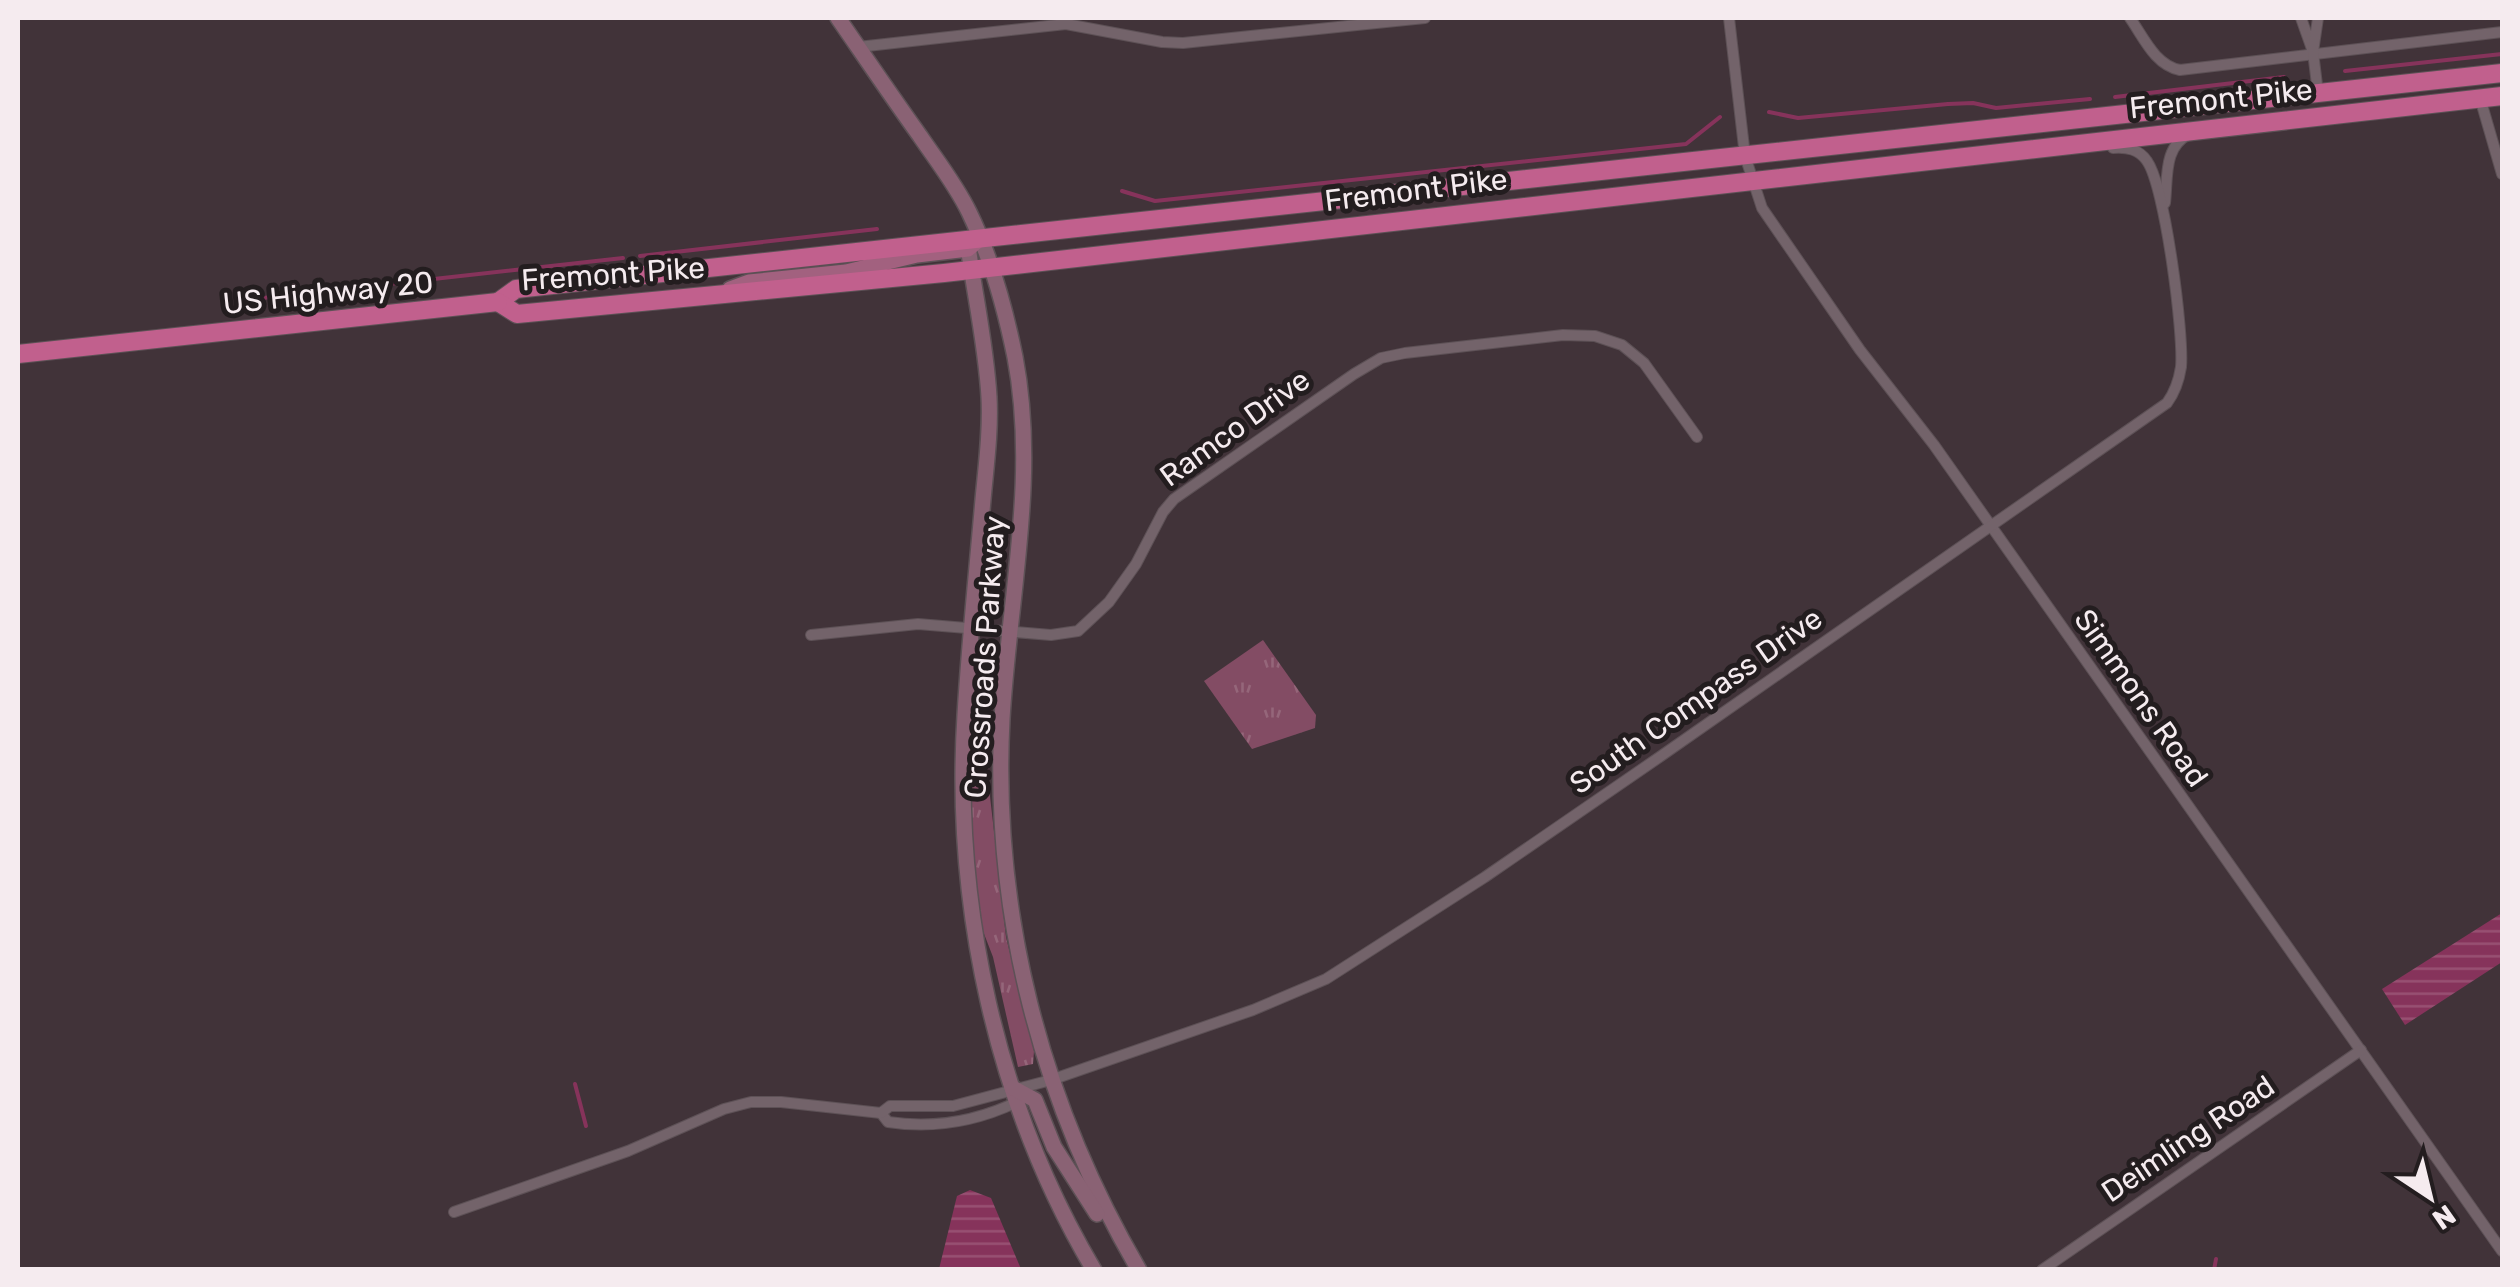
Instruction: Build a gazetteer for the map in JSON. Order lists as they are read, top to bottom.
{
  "streets": {
    "highway": ["Fremont Pike", "US Highway 20"],
    "street": [
      "Ramco Drive",
      "Crossroads Parkway",
      "Simmons Road",
      "South Compass Drive",
      "Deimling Road"
    ]
  },
  "crossings": [
    ["Fremont Pike", "US Highway 20"],
    ["Fremont Pike", "Crossroads Parkway"],
    ["Fremont Pike", "Simmons Road"],
    ["Fremont Pike", "South Compass Drive"],
    ["Ramco Drive", "Crossroads Parkway"],
    ["Crossroads Parkway", "South Compass Drive"],
    ["Simmons Road", "South Compass Drive"],
    ["Simmons Road", "Deimling Road"]
  ],
  "north": "bottom right"
}
